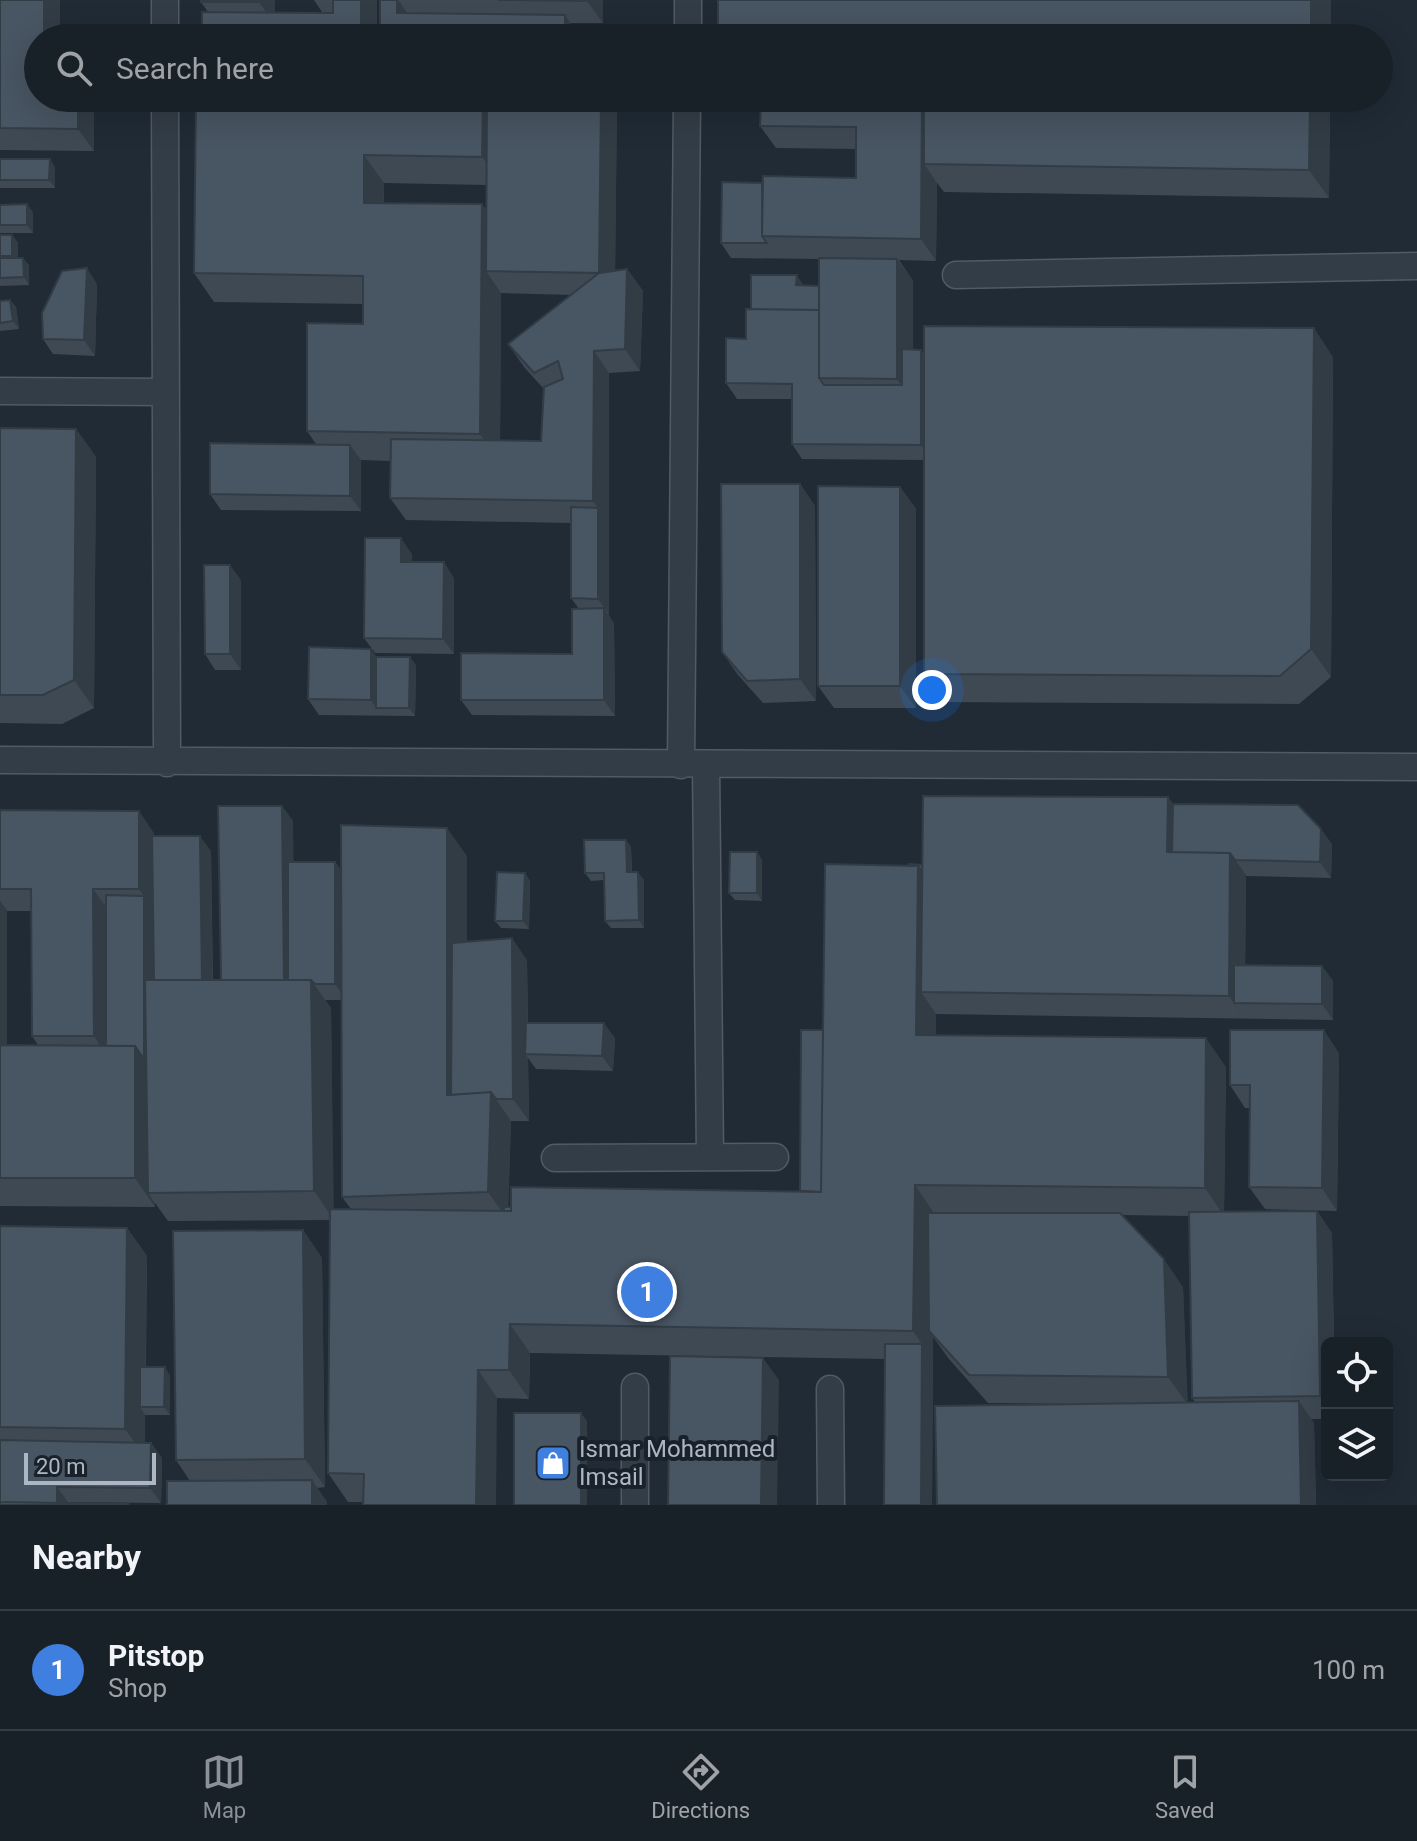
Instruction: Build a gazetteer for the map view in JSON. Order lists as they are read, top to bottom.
{
  "places": {
    "shop": ["Ismar Mohammed Imsail"]
  },
  "scale_bar": "20 m",
  "page": {
    "search": "Search here",
    "pins": "1",
    "scale": "20 m",
    "heading": "Nearby",
    "list": [
      {
        "mark": "1",
        "name": "Pitstop",
        "note": "Shop",
        "value": "100 m"
      }
    ],
    "nav": ["Map", "Directions", "Saved"]
  }
}
